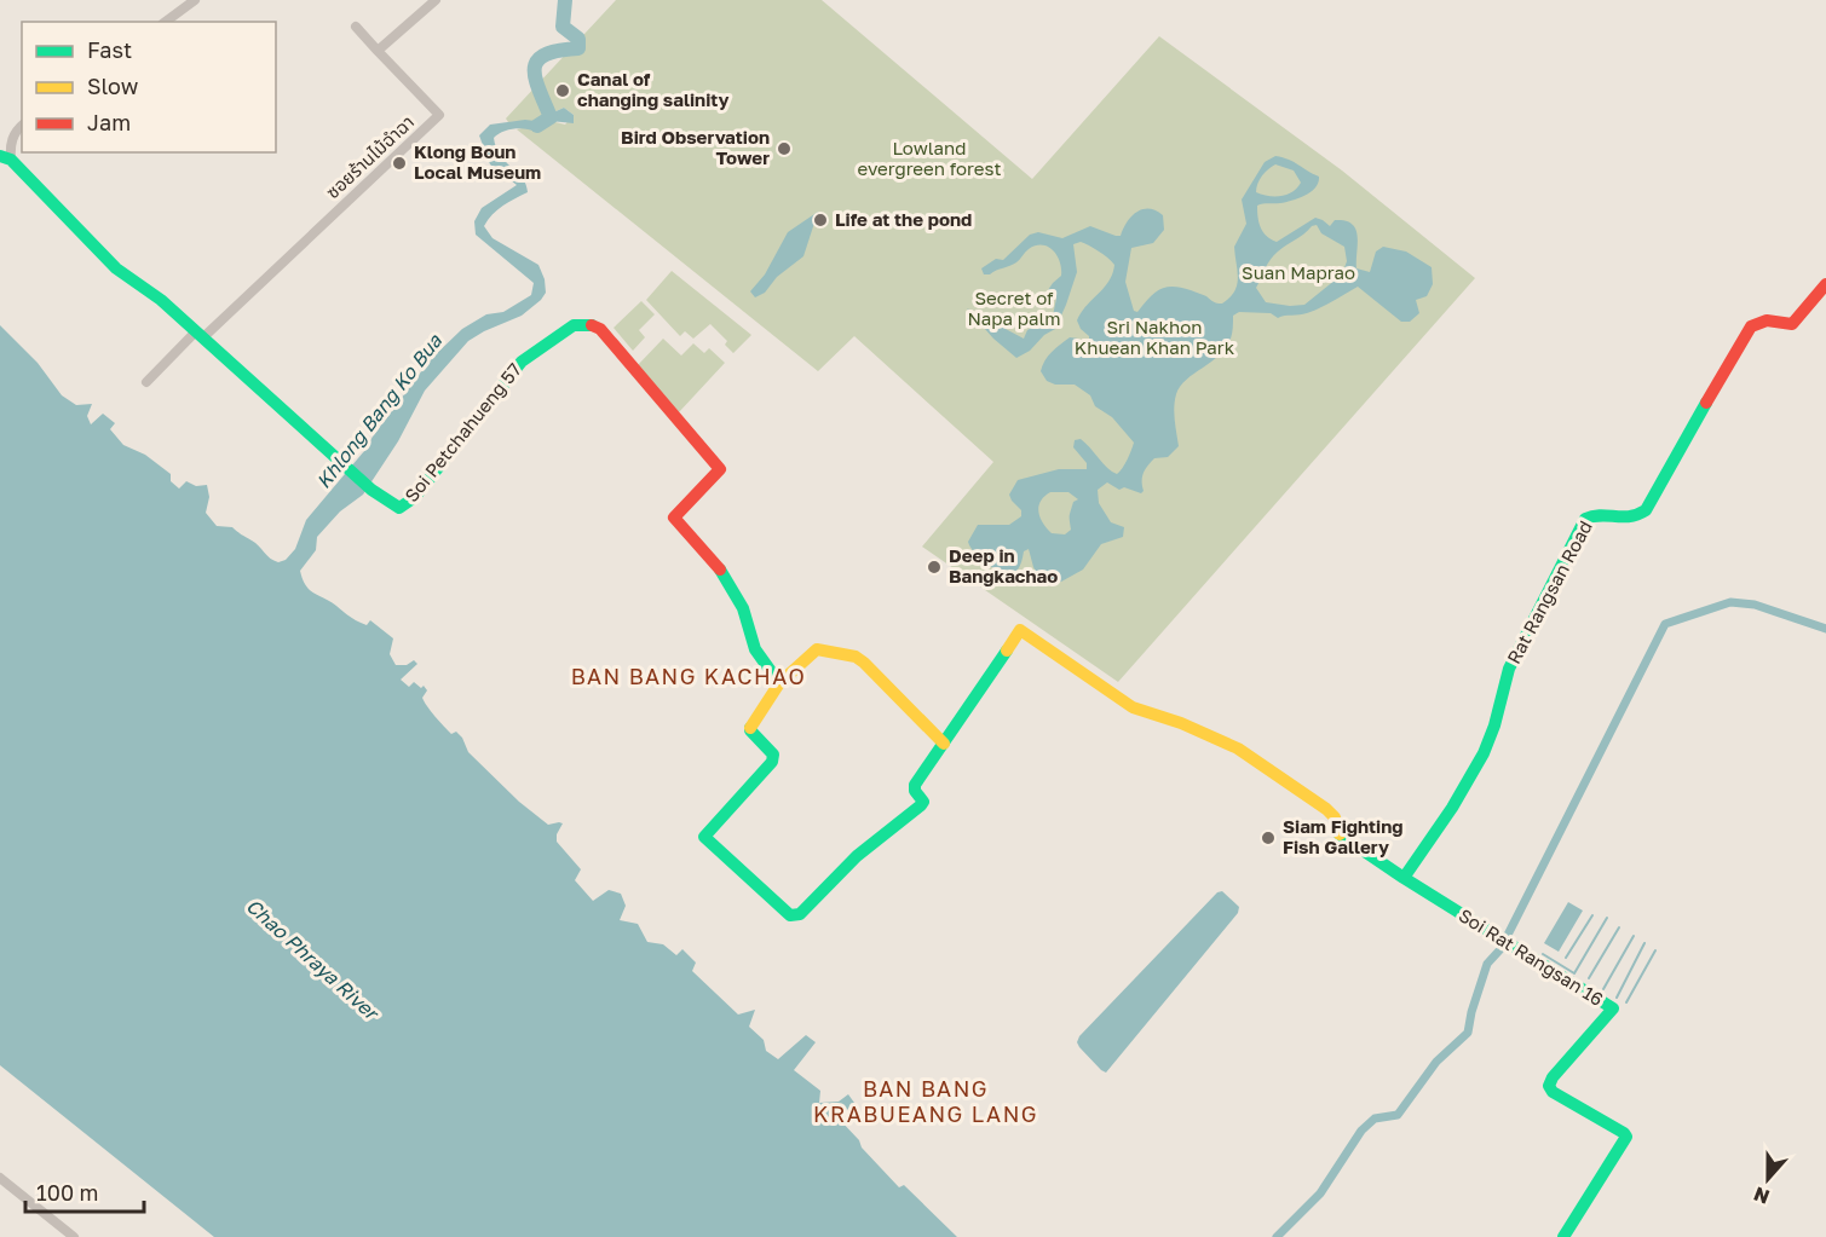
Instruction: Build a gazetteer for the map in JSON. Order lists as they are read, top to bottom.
{
  "streets": {
    "street": [
      "ซอยร้านไม้ฉำฉา",
      "Soi Petchahueng 57",
      "Rat Rangsan Road",
      "Soi Rat Rangsan 16"
    ]
  },
  "crossings": [
    ["ซอยร้านไม้ฉำฉา", "Soi Petchahueng 57"],
    ["Rat Rangsan Road", "Soi Rat Rangsan 16"]
  ],
  "districts": ["BAN BANG KACHAO", "BAN BANG KRABUEANG LANG"],
  "water": ["Khlong Bang Ko Bua", "Chao Phraya River"],
  "parks": [
    "Lowland evergreen forest",
    "Suan Maprao",
    "Secret of Napa palm",
    "Sri Nakhon Khuean Khan Park"
  ],
  "places": [
    "Canal of changing salinity",
    "Bird Observation Tower",
    "Klong Boun Local Museum",
    "Life at the pond",
    "Deep in Bangkachao",
    "Siam Fighting Fish Gallery"
  ],
  "legend": ["Fast", "Slow", "Jam"],
  "scale_bar": "100 m",
  "north": "bottom"
}
